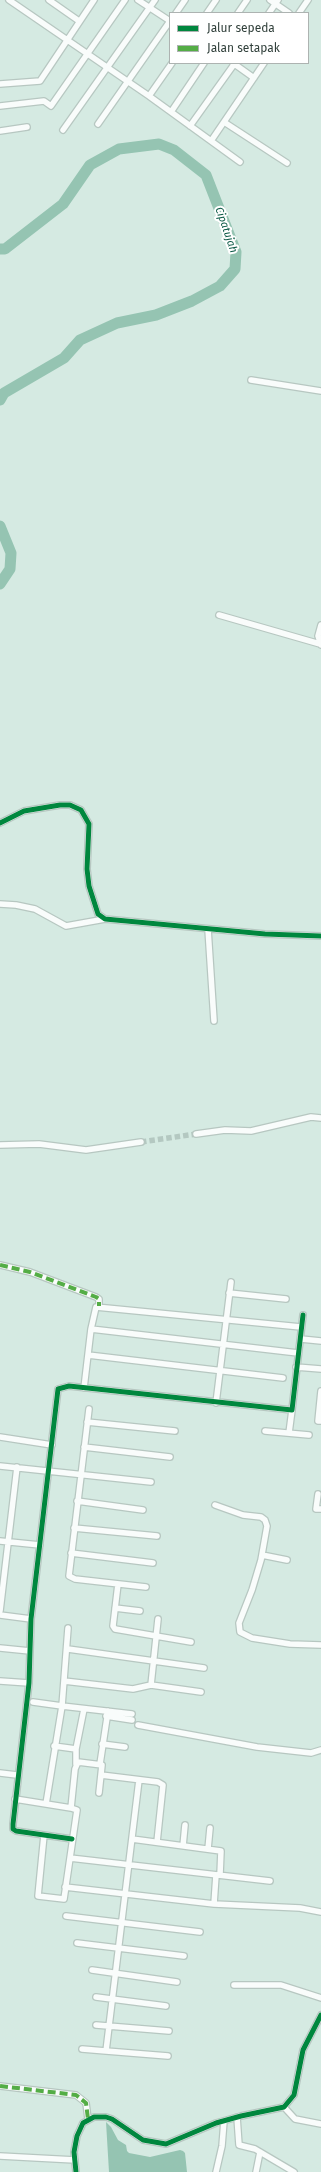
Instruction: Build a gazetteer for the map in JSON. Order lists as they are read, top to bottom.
{
  "water": ["Cipatujah"],
  "legend": ["Jalur sepeda", "Jalan setapak"]
}
